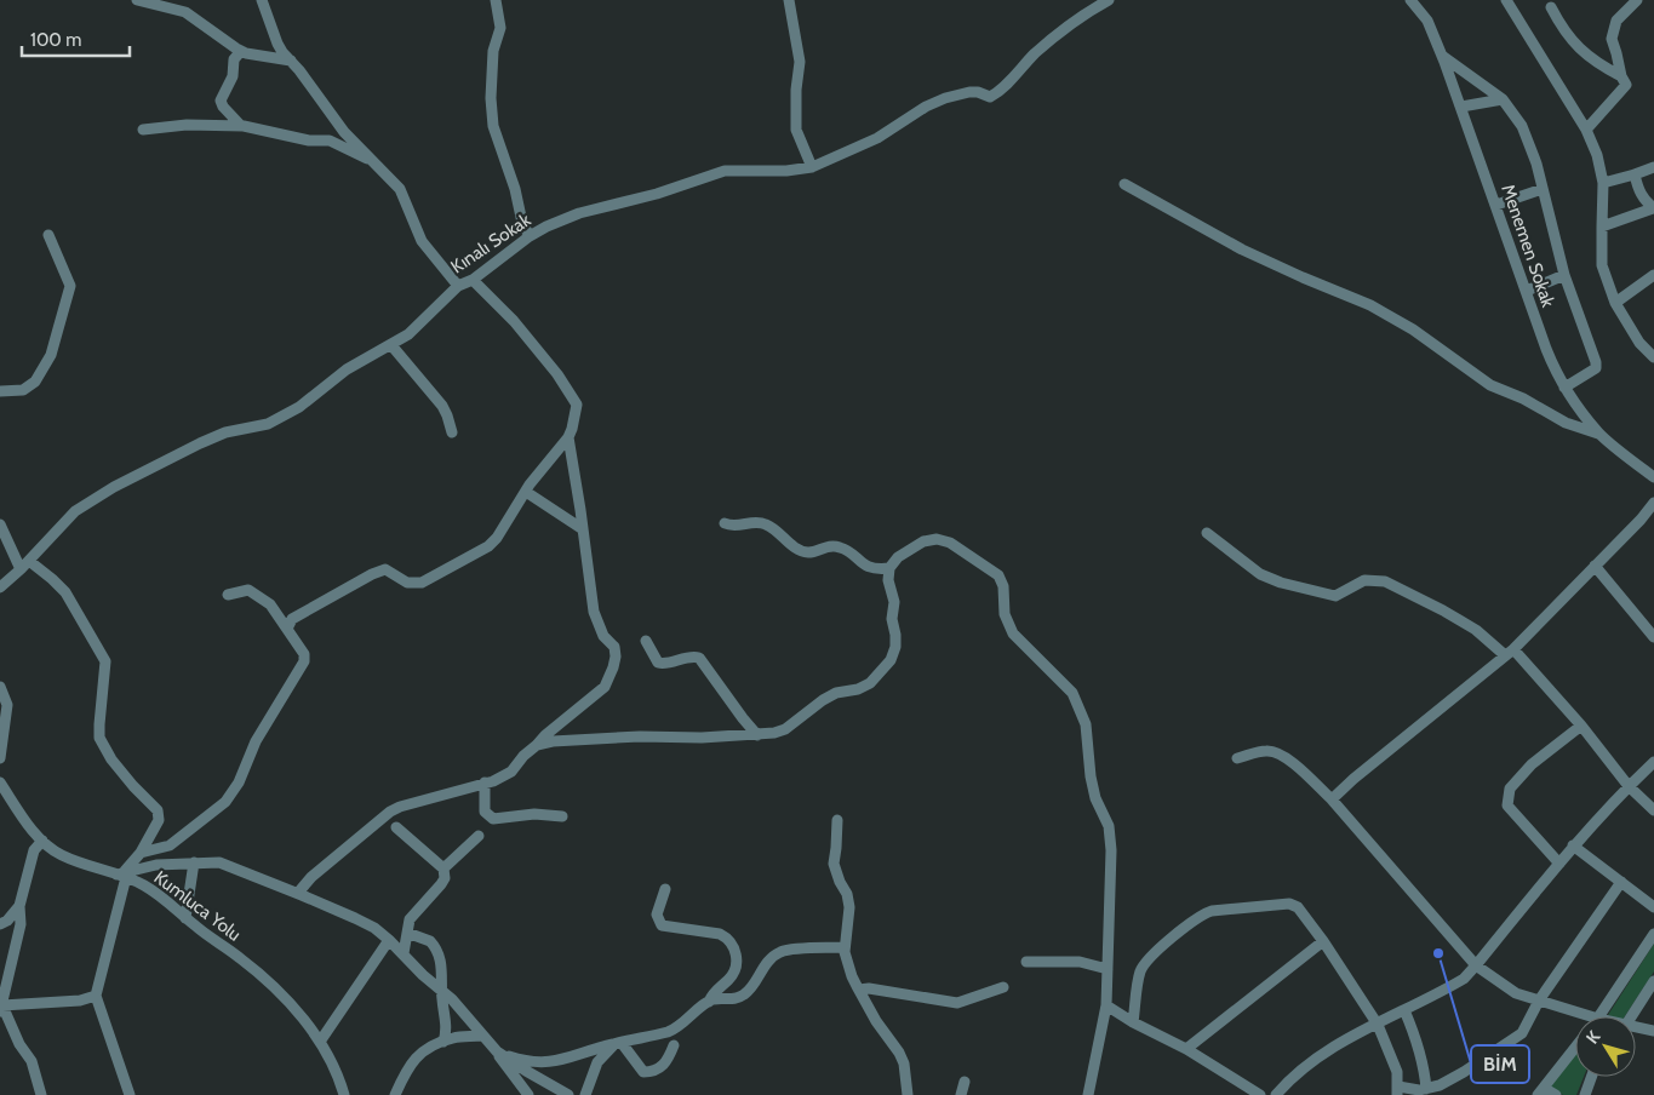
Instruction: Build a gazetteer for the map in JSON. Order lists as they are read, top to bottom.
{
  "streets": {
    "street": ["Kınalı Sokak", "Menemen Sokak", "Kumluca Yolu"]
  },
  "places": ["BİM"],
  "scale_bar": "100 m",
  "north": "top left"
}
